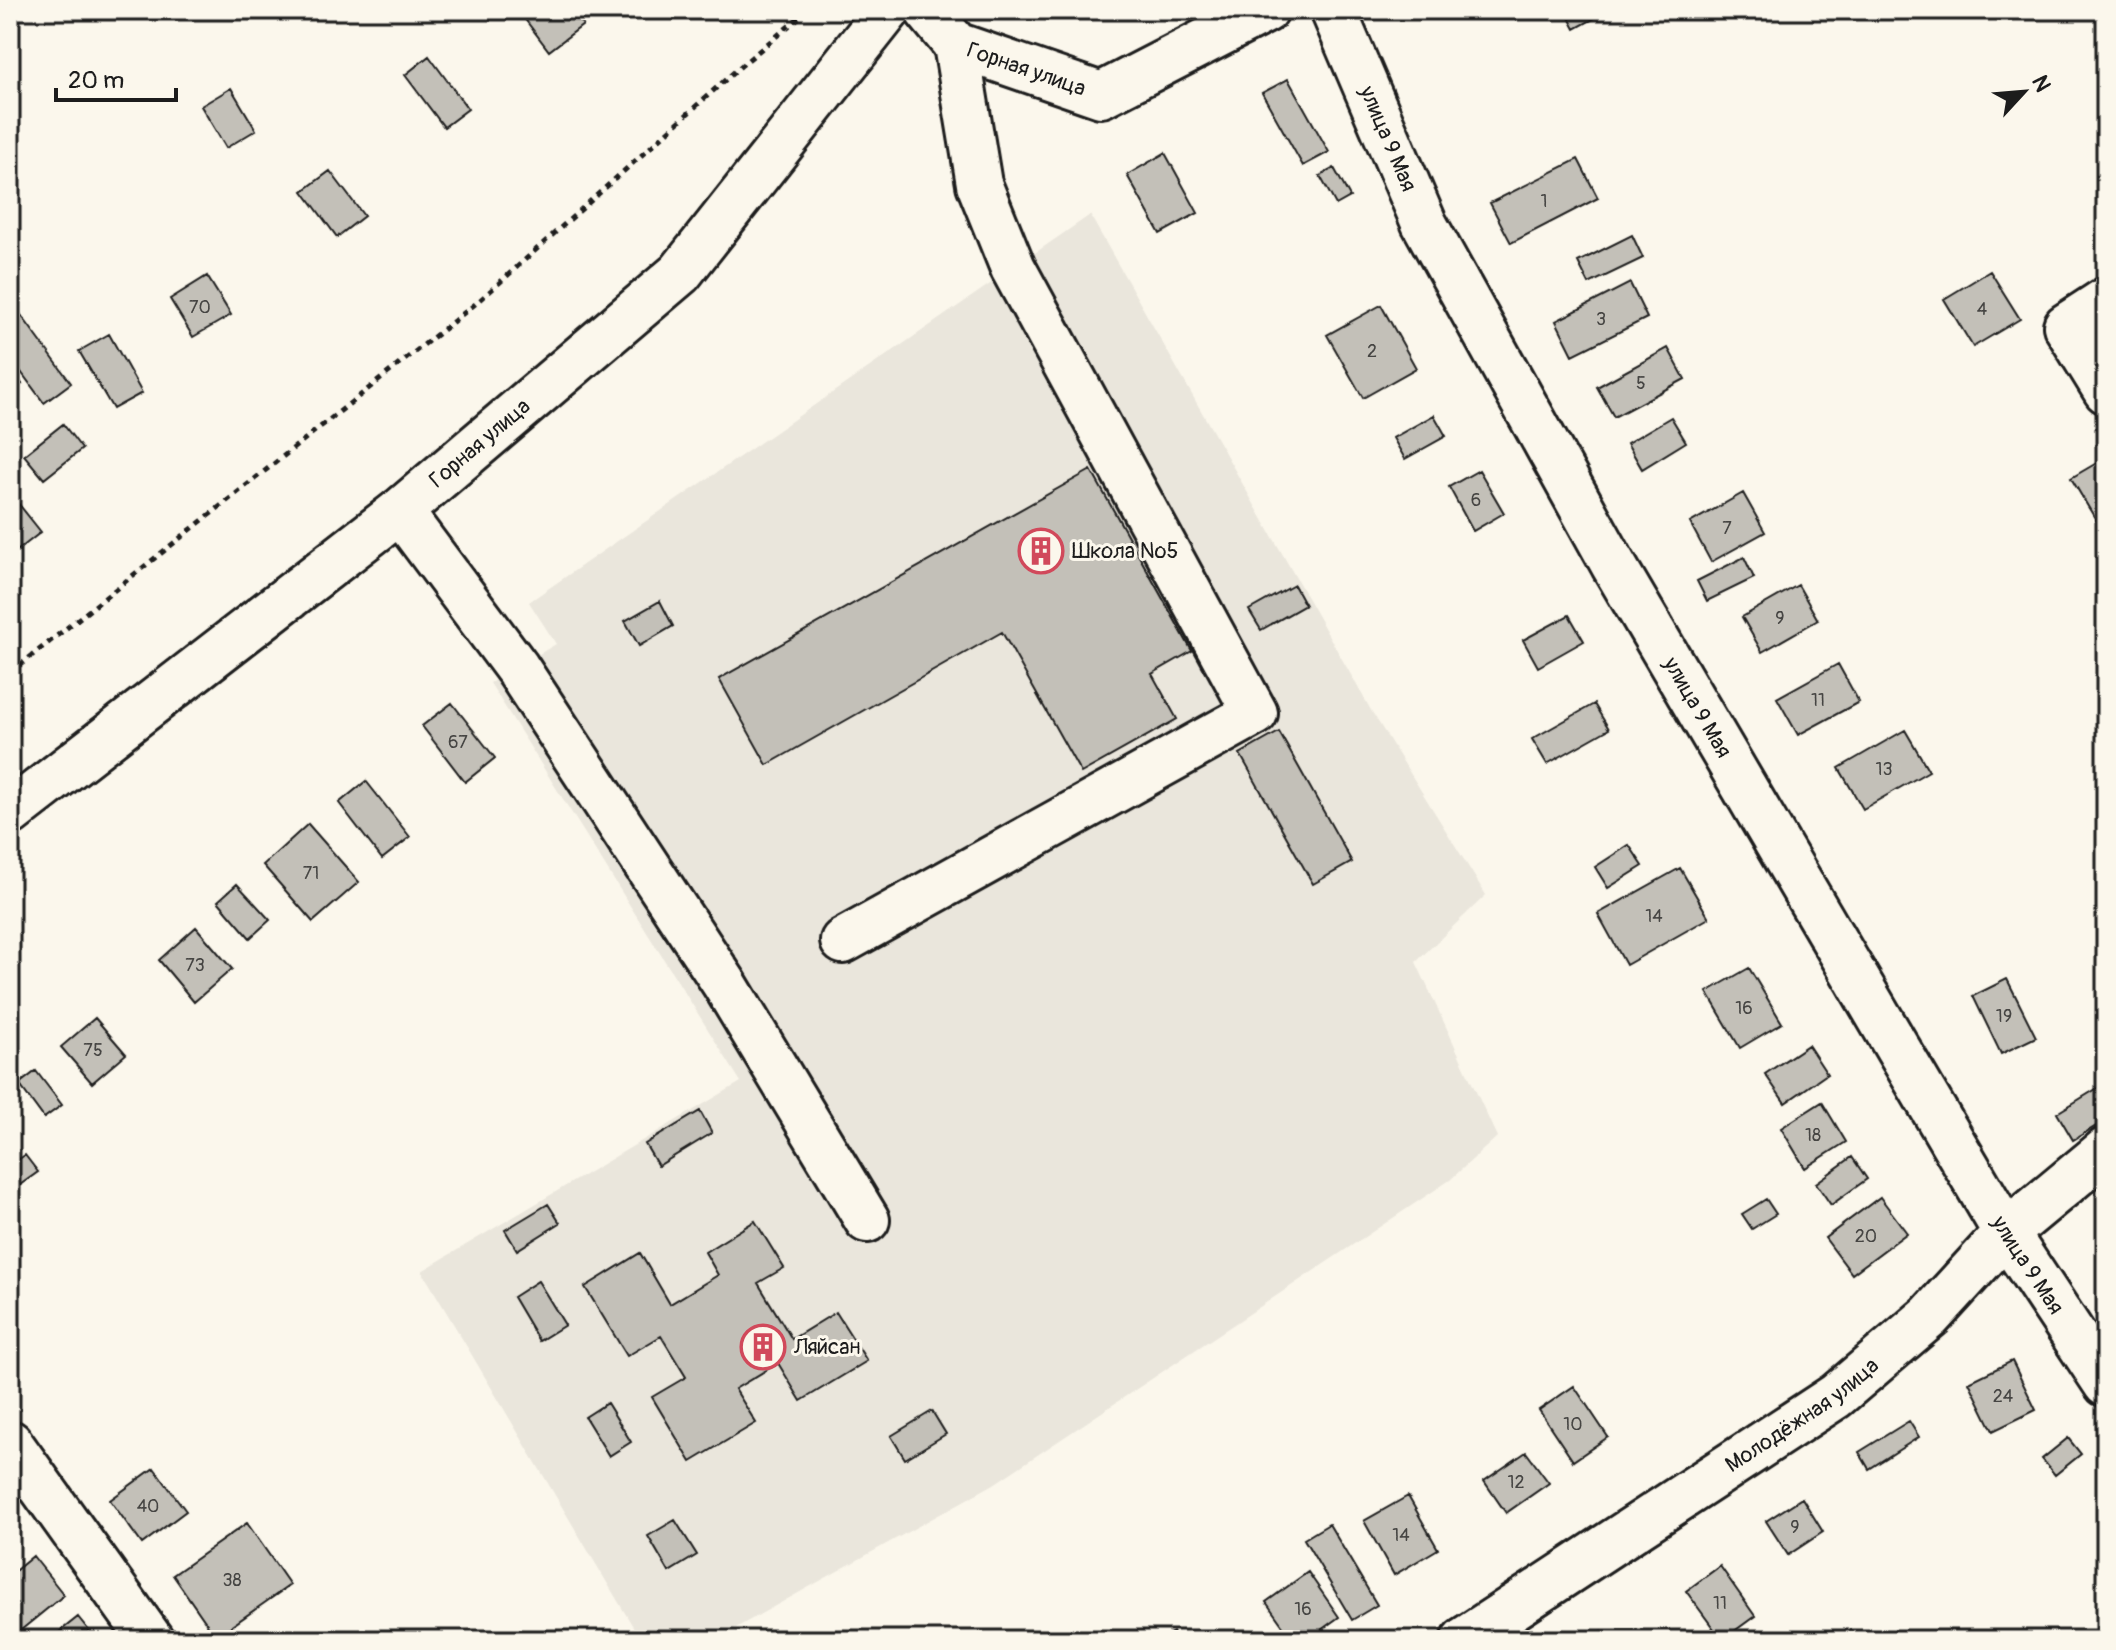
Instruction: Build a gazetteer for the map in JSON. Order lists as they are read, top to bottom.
{
  "streets": {
    "street": ["Горная улица", "улица 9 Мая", "Молодёжная улица"]
  },
  "crossings": [
    ["улица 9 Мая", "Молодёжная улица"]
  ],
  "places": {
    "building": ["Школа №5", "Ляйсан"]
  },
  "house_numbers": [
    "1",
    "70",
    "4",
    "3",
    "2",
    "5",
    "6",
    "7",
    "9",
    "11",
    "67",
    "13",
    "71",
    "14",
    "73",
    "16",
    "19",
    "75",
    "18",
    "20",
    "24",
    "10",
    "12",
    "40",
    "9",
    "14",
    "38",
    "11",
    "16"
  ],
  "scale_bar": "20 m",
  "north": "top right"
}
